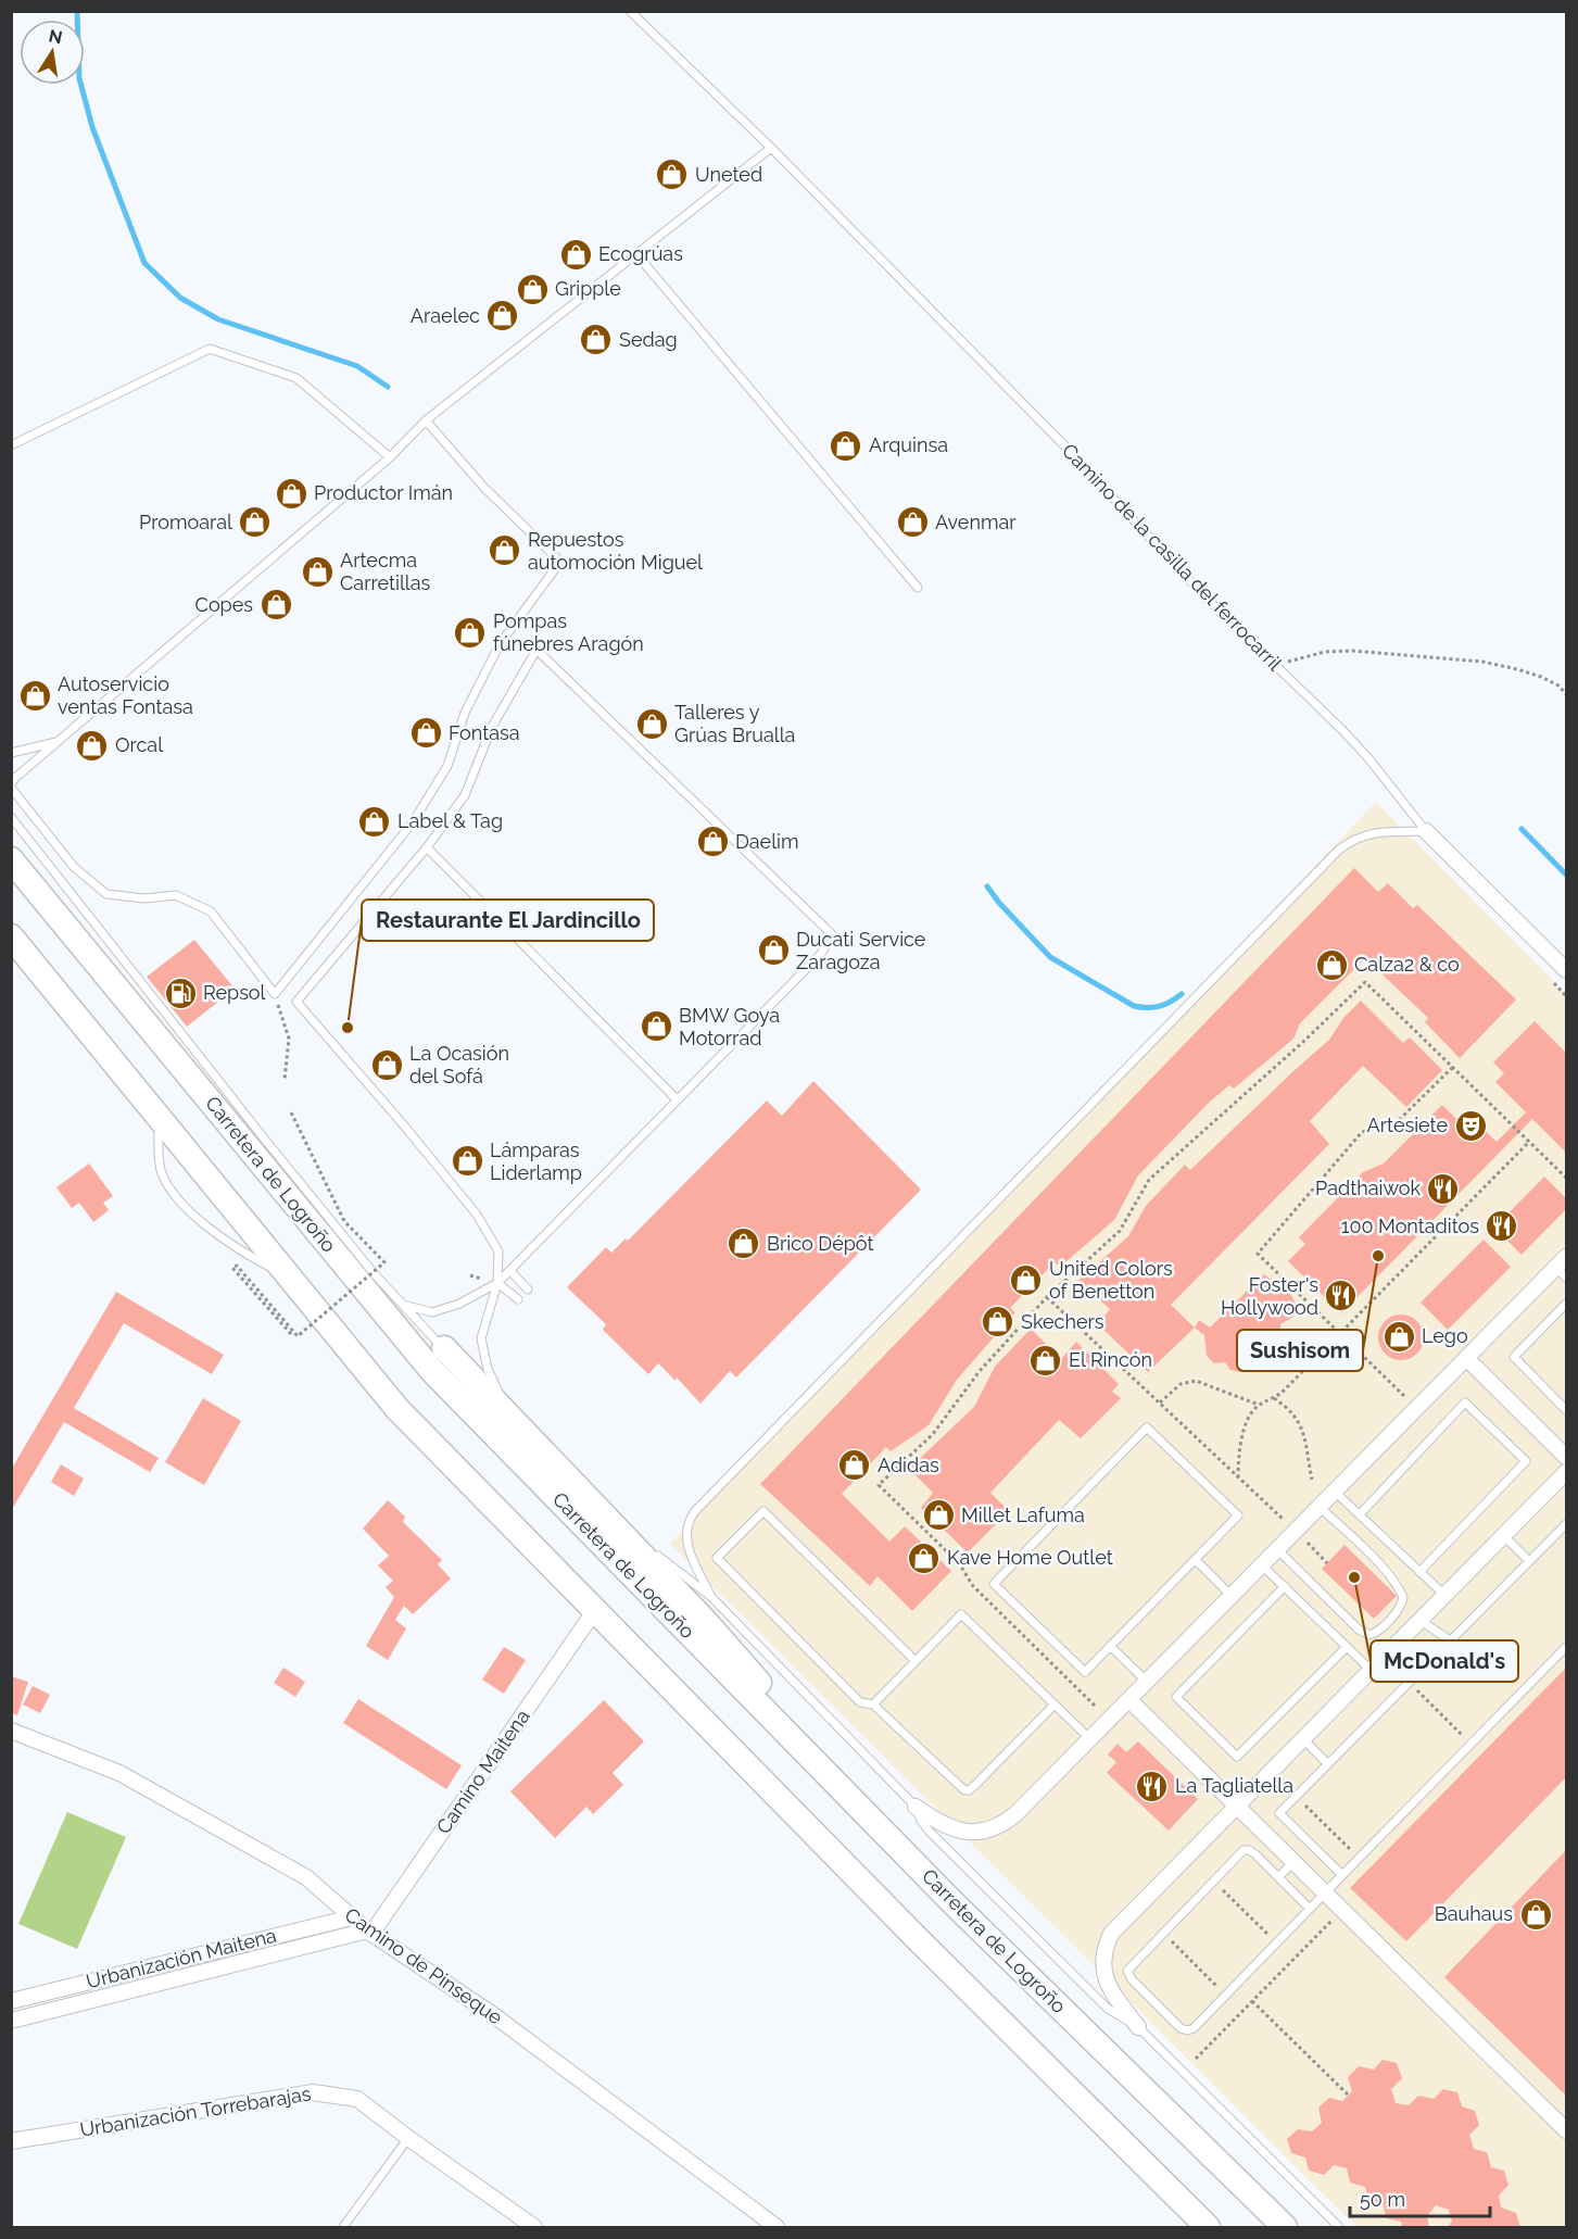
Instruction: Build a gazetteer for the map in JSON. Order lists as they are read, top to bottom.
{
  "streets": {
    "highway": ["Carretera de Logroño"],
    "street": [
      "Camino de la casilla del ferrocarril",
      "Camino Maitena",
      "Urbanización Maitena",
      "Camino de Pinseque",
      "Urbanización Torrebarajas"
    ]
  },
  "crossings": [
    ["Camino Maitena", "Camino de Pinseque"],
    ["Urbanización Maitena", "Camino de Pinseque"]
  ],
  "places": {
    "shop": [
      "Uneted",
      "Ecogrúas",
      "Gripple",
      "Araelec",
      "Sedag",
      "Arquinsa",
      "Productor Imán",
      "Promoaral",
      "Avenmar",
      "Repuestos automoción Miguel",
      "Artecma Carretillas",
      "Copes",
      "Pompas fúnebres Aragón",
      "Autoservicio ventas Fontasa",
      "Talleres y Grúas Brualla",
      "Fontasa",
      "Orcal",
      "Label & Tag",
      "Daelim",
      "Ducati Service Zaragoza",
      "Calza2 & co",
      "BMW Goya Motorrad",
      "La Ocasión del Sofá",
      "Lámparas Liderlamp",
      "Brico Dépôt",
      "United Colors of Benetton",
      "Skechers",
      "Lego",
      "El Rincón",
      "Adidas",
      "Millet Lafuma",
      "Kave Home Outlet",
      "Bauhaus"
    ],
    "fuel station": ["Repsol"],
    "other": ["Restaurante El Jardincillo", "Sushisom", "McDonald's"],
    "theatre": ["Artesiete"],
    "restaurant": [
      "Padthaiwok",
      "100 Montaditos",
      "Foster's Hollywood",
      "La Tagliatella"
    ]
  },
  "scale_bar": "50 m",
  "north": "top"
}
